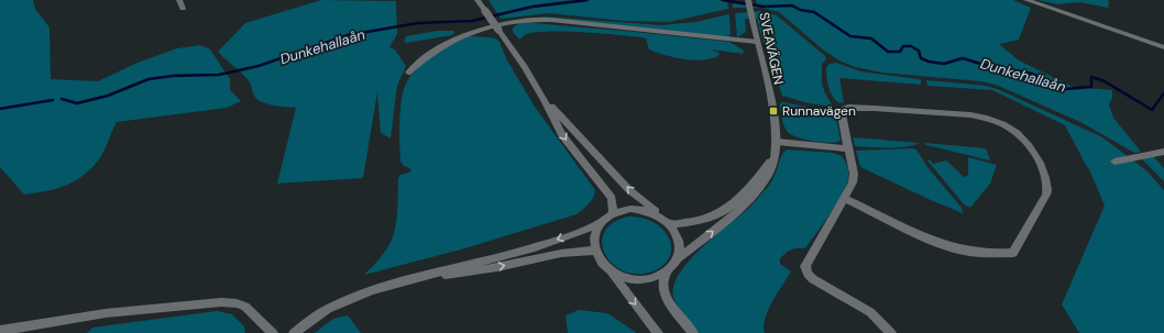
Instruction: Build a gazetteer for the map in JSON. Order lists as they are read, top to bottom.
{
  "streets": {
    "street": ["SVEAVÄGEN"]
  },
  "water": ["Dunkehallaån"],
  "places": {
    "transit": ["Runnavägen"]
  }
}
